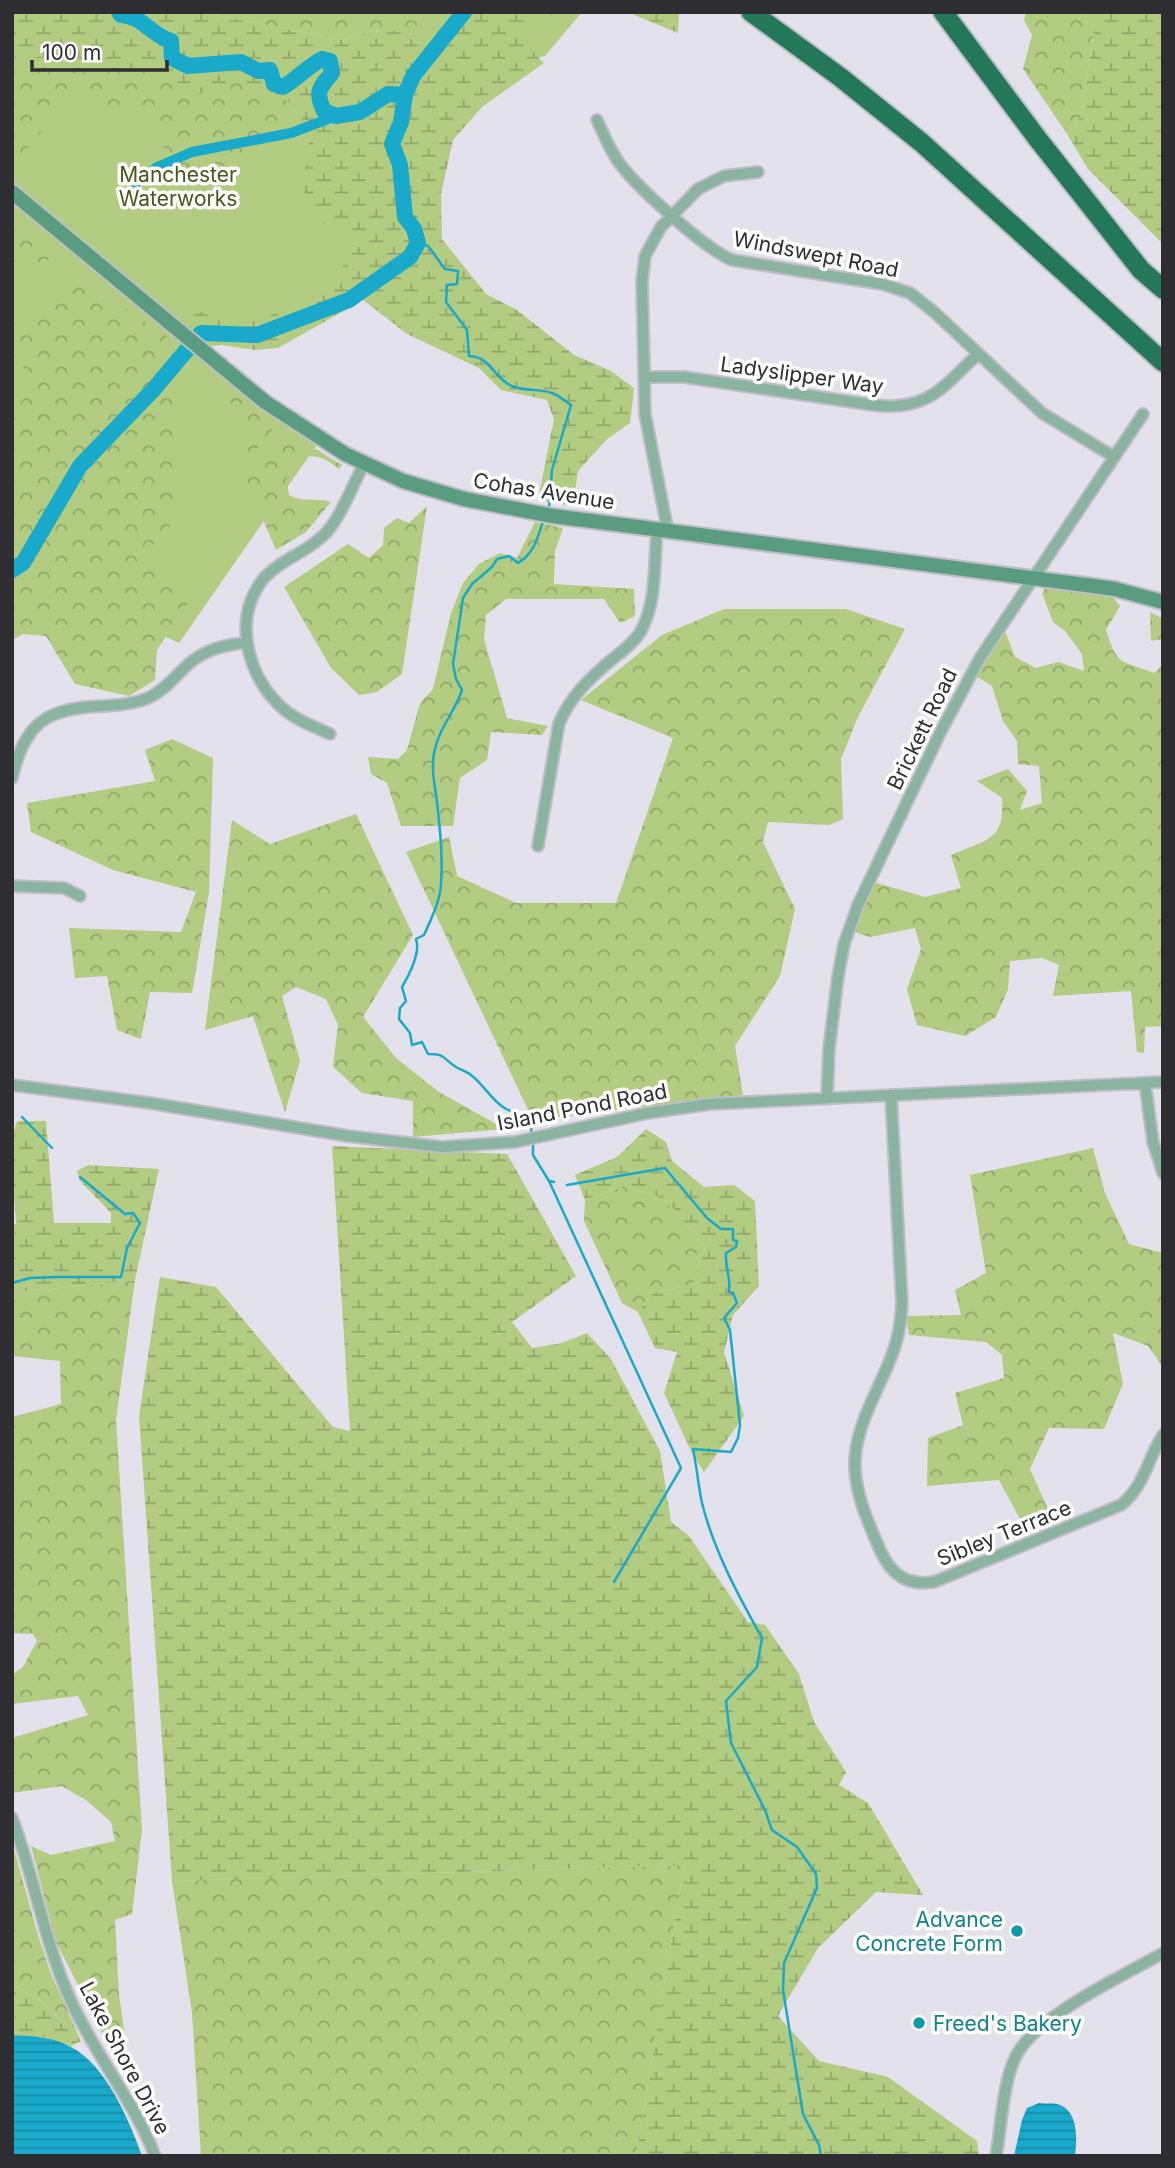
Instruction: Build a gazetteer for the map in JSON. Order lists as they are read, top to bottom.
{
  "streets": {
    "street": [
      "Windswept Road",
      "Ladyslipper Way",
      "Cohas Avenue",
      "Brickett Road",
      "Island Pond Road",
      "Sibley Terrace",
      "Lake Shore Drive"
    ]
  },
  "crossings": [
    ["Windswept Road", "Ladyslipper Way"],
    ["Windswept Road", "Brickett Road"],
    ["Cohas Avenue", "Brickett Road"],
    ["Brickett Road", "Island Pond Road"],
    ["Island Pond Road", "Sibley Terrace"]
  ],
  "parks": ["Manchester Waterworks"],
  "places": ["Advance Concrete Form", "Freed's Bakery"],
  "scale_bar": "100 m"
}
